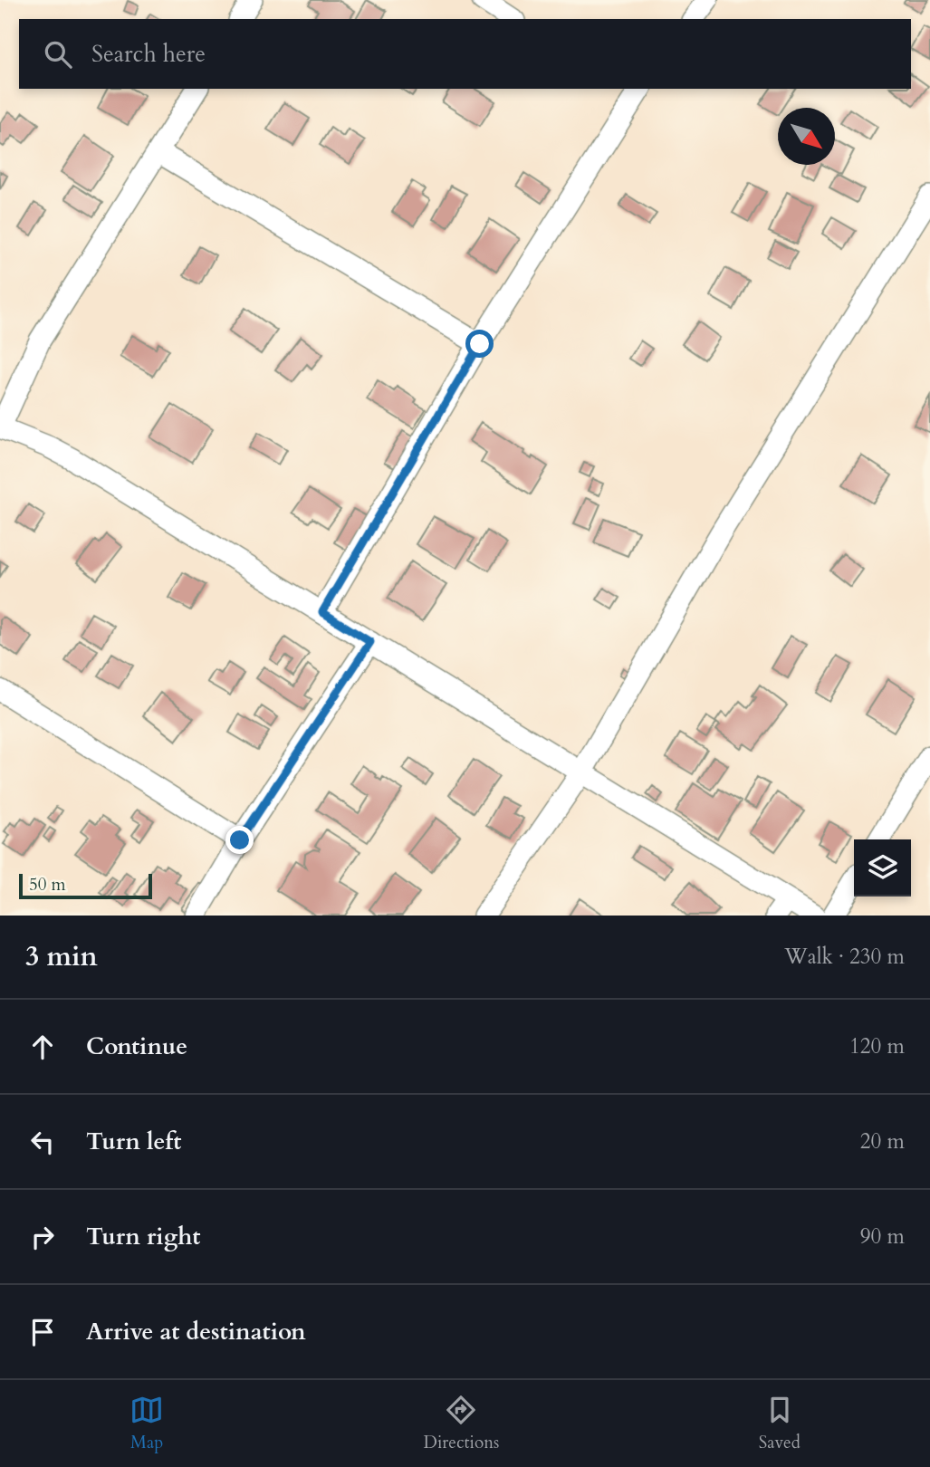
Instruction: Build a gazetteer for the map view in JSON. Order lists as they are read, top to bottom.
{
  "scale_bar": "50 m",
  "north": "bottom right",
  "page": {
    "search": "Search here",
    "scale": "50 m",
    "heading": ["3 min", "Walk · 230 m"],
    "list": [
      ["Continue", "120 m"],
      ["Turn left", "20 m"],
      ["Turn right", "90 m"],
      "Arrive at destination"
    ],
    "nav": ["Map", "Directions", "Saved"]
  }
}
